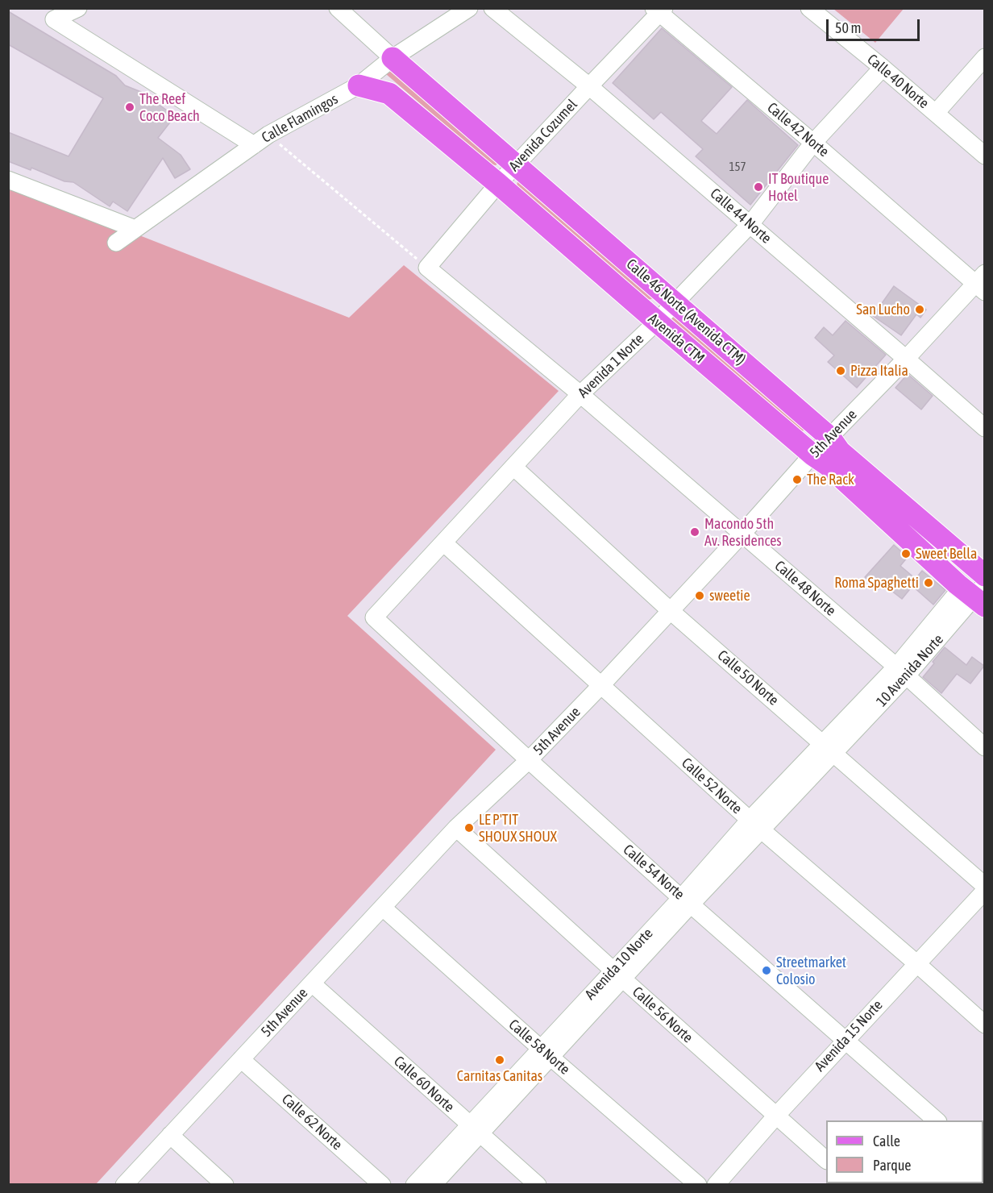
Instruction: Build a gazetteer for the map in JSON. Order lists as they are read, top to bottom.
{
  "streets": {
    "main road": ["Calle 46 Norte (Avenida CTM)", "Avenida CTM"],
    "street": [
      "Calle 40 Norte",
      "Calle Flamingos",
      "Calle 42 Norte",
      "Avenida Cozumel",
      "Calle 44 Norte",
      "Avenida 1 Norte",
      "5th Avenue",
      "Calle 48 Norte",
      "10 Avenida Norte",
      "Calle 50 Norte",
      "Calle 52 Norte",
      "Calle 54 Norte",
      "Avenida 10 Norte",
      "Calle 56 Norte",
      "Avenida 15 Norte",
      "Calle 58 Norte",
      "Calle 60 Norte",
      "Calle 62 Norte"
    ]
  },
  "crossings": [
    ["Calle 40 Norte", "Avenida 1 Norte"],
    ["Calle Flamingos", "Calle 46 Norte (Avenida CTM)"],
    ["Calle Flamingos", "Avenida CTM"],
    ["Calle 42 Norte", "Avenida Cozumel"],
    ["Calle 42 Norte", "Avenida 1 Norte"],
    ["Calle 42 Norte", "5th Avenue"],
    ["Avenida Cozumel", "Calle 44 Norte"],
    ["Avenida Cozumel", "Calle 46 Norte (Avenida CTM)"],
    ["Avenida Cozumel", "Avenida CTM"],
    ["Avenida Cozumel", "Calle 48 Norte"],
    ["Calle 44 Norte", "Avenida 1 Norte"],
    ["Calle 44 Norte", "5th Avenue"],
    ["Calle 46 Norte (Avenida CTM)", "Avenida CTM"],
    ["Calle 46 Norte (Avenida CTM)", "Avenida 1 Norte"],
    ["Calle 46 Norte (Avenida CTM)", "5th Avenue"],
    ["Avenida CTM", "Avenida 1 Norte"],
    ["Avenida CTM", "5th Avenue"],
    ["Avenida CTM", "10 Avenida Norte"],
    ["Avenida 1 Norte", "Calle 48 Norte"],
    ["Avenida 1 Norte", "Calle 50 Norte"],
    ["Avenida 1 Norte", "Calle 52 Norte"],
    ["Avenida 1 Norte", "Calle 54 Norte"],
    ["5th Avenue", "Calle 48 Norte"],
    ["5th Avenue", "Calle 50 Norte"],
    ["5th Avenue", "Calle 52 Norte"],
    ["5th Avenue", "Calle 54 Norte"],
    ["5th Avenue", "Calle 56 Norte"],
    ["5th Avenue", "Calle 58 Norte"],
    ["5th Avenue", "Calle 60 Norte"],
    ["5th Avenue", "Calle 62 Norte"],
    ["Calle 48 Norte", "10 Avenida Norte"],
    ["10 Avenida Norte", "Calle 50 Norte"],
    ["10 Avenida Norte", "Avenida 10 Norte"],
    ["Calle 50 Norte", "Avenida 10 Norte"],
    ["Calle 52 Norte", "Avenida 10 Norte"],
    ["Calle 52 Norte", "Avenida 15 Norte"],
    ["Calle 54 Norte", "Avenida 10 Norte"],
    ["Calle 54 Norte", "Avenida 15 Norte"],
    ["Avenida 10 Norte", "Calle 56 Norte"],
    ["Avenida 10 Norte", "Calle 58 Norte"],
    ["Avenida 10 Norte", "Calle 60 Norte"],
    ["Calle 56 Norte", "Avenida 15 Norte"]
  ],
  "places": [
    "The Reef Coco Beach",
    "IT Boutique Hotel",
    "San Lucho",
    "Pizza Italia",
    "The Rack",
    "Macondo 5th Av. Residences",
    "Sweet Bella",
    "Roma Spaghetti",
    "sweetie",
    "LE P'TIT SHOUX SHOUX",
    "Streetmarket Colosio",
    "Carnitas Canitas"
  ],
  "house_numbers": ["157"],
  "legend": ["Calle", "Parque"],
  "scale_bar": "50 m"
}
